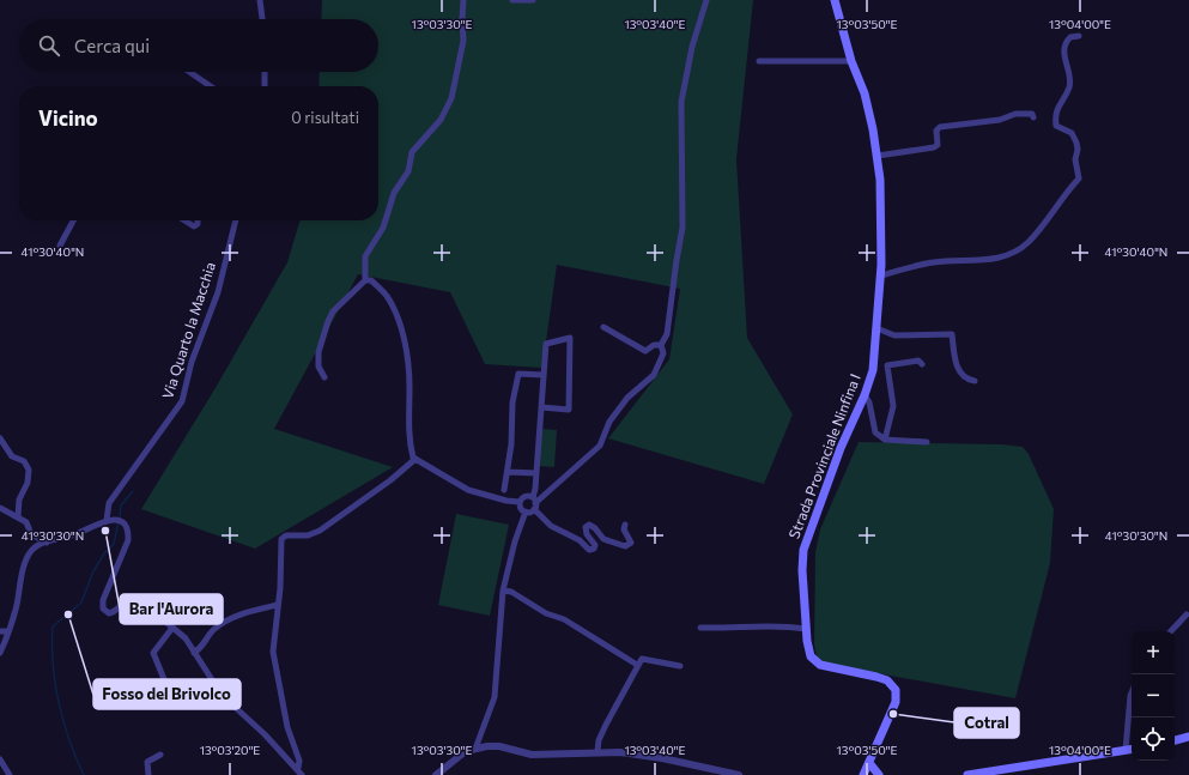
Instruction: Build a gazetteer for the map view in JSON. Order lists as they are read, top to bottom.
{
  "streets": {
    "main road": ["Strada Provinciale Ninfina I"],
    "street": ["Via Quarto la Macchia"]
  },
  "places": ["Bar l'Aurora", "Fosso del Brivolco", "Cotral"],
  "page": {
    "search": "Cerca qui",
    "heading": ["Vicino", "0 risultati"],
    "map_buttons": ["+", "−"]
  },
  "coordinates": [
    "13°03'30\"E",
    "13°03'40\"E",
    "13°03'50\"E",
    "13°04'00\"E",
    "41°30'40\"N",
    "41°30'30\"N",
    "13°03'20\"E"
  ]
}
